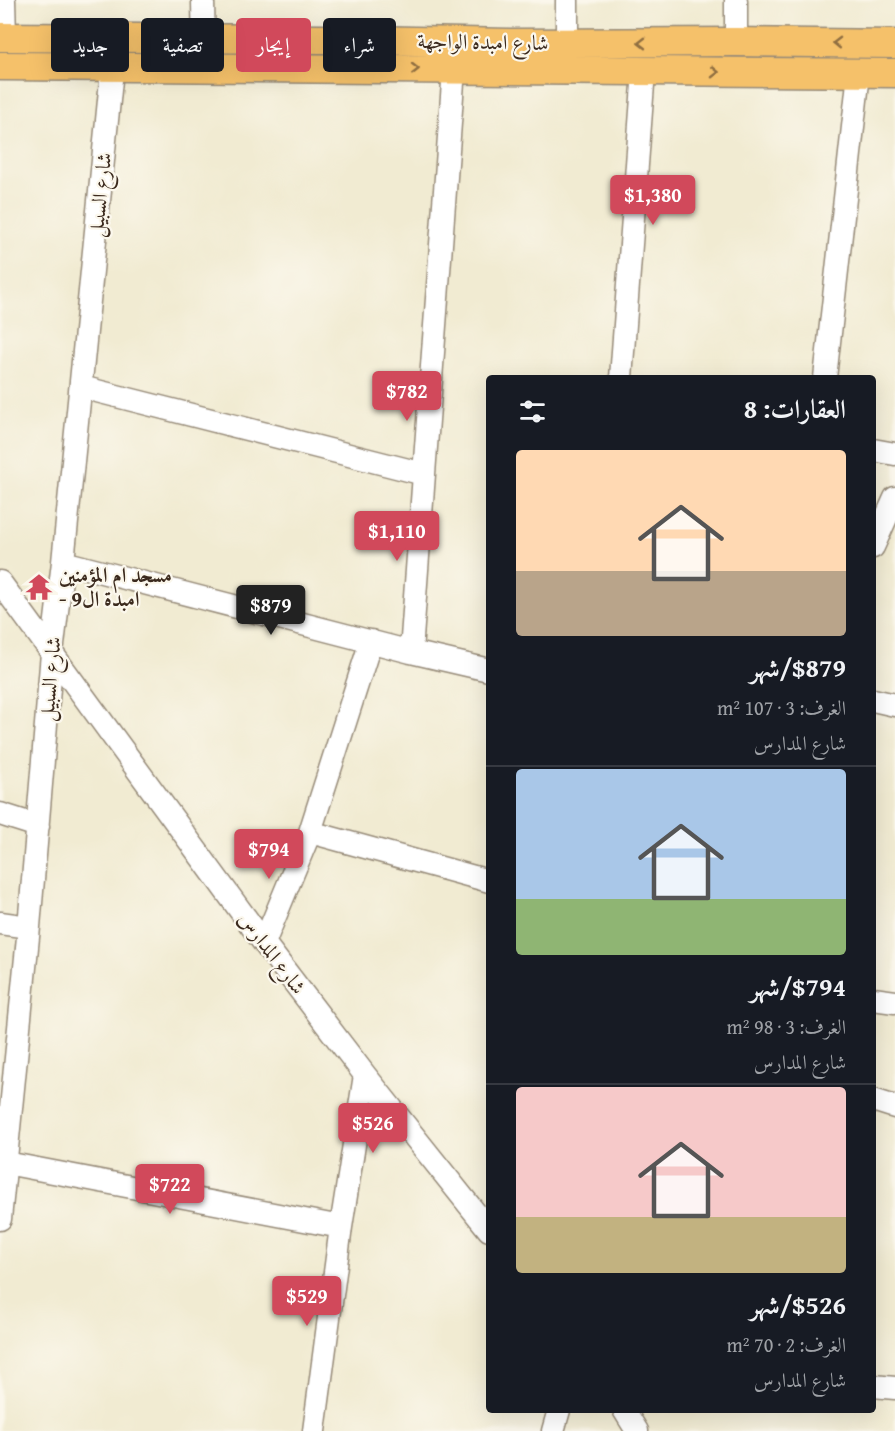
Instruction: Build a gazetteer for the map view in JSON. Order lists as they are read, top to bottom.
{
  "streets": {
    "main road": ["شارع امبدة الواجهة"],
    "street": ["شارع السبيل", "شارع المدارس"]
  },
  "crossings": [
    ["شارع السبيل", "شارع المدارس"]
  ],
  "places": {
    "temple": ["مسجد ام المؤمنين - امبدة ال9"]
  },
  "page": {
    "chip": [
      "شراء",
      "إيجار",
      "تصفية",
      "جديد"
    ],
    "price": [
      "$1,380",
      "$782",
      "$1,110",
      "$879",
      "$794",
      "$526",
      "$722",
      "$529"
    ],
    "heading": "العقارات: 8",
    "list": [
      {
        "name": "$879/شهر",
        "note": "الغرف: 3 · 107 m² · شارع المدارس"
      },
      {
        "name": "$794/شهر",
        "note": "الغرف: 3 · 98 m² · شارع المدارس"
      },
      {
        "name": "$526/شهر",
        "note": "الغرف: 2 · 70 m² · شارع المدارس"
      }
    ]
  }
}
